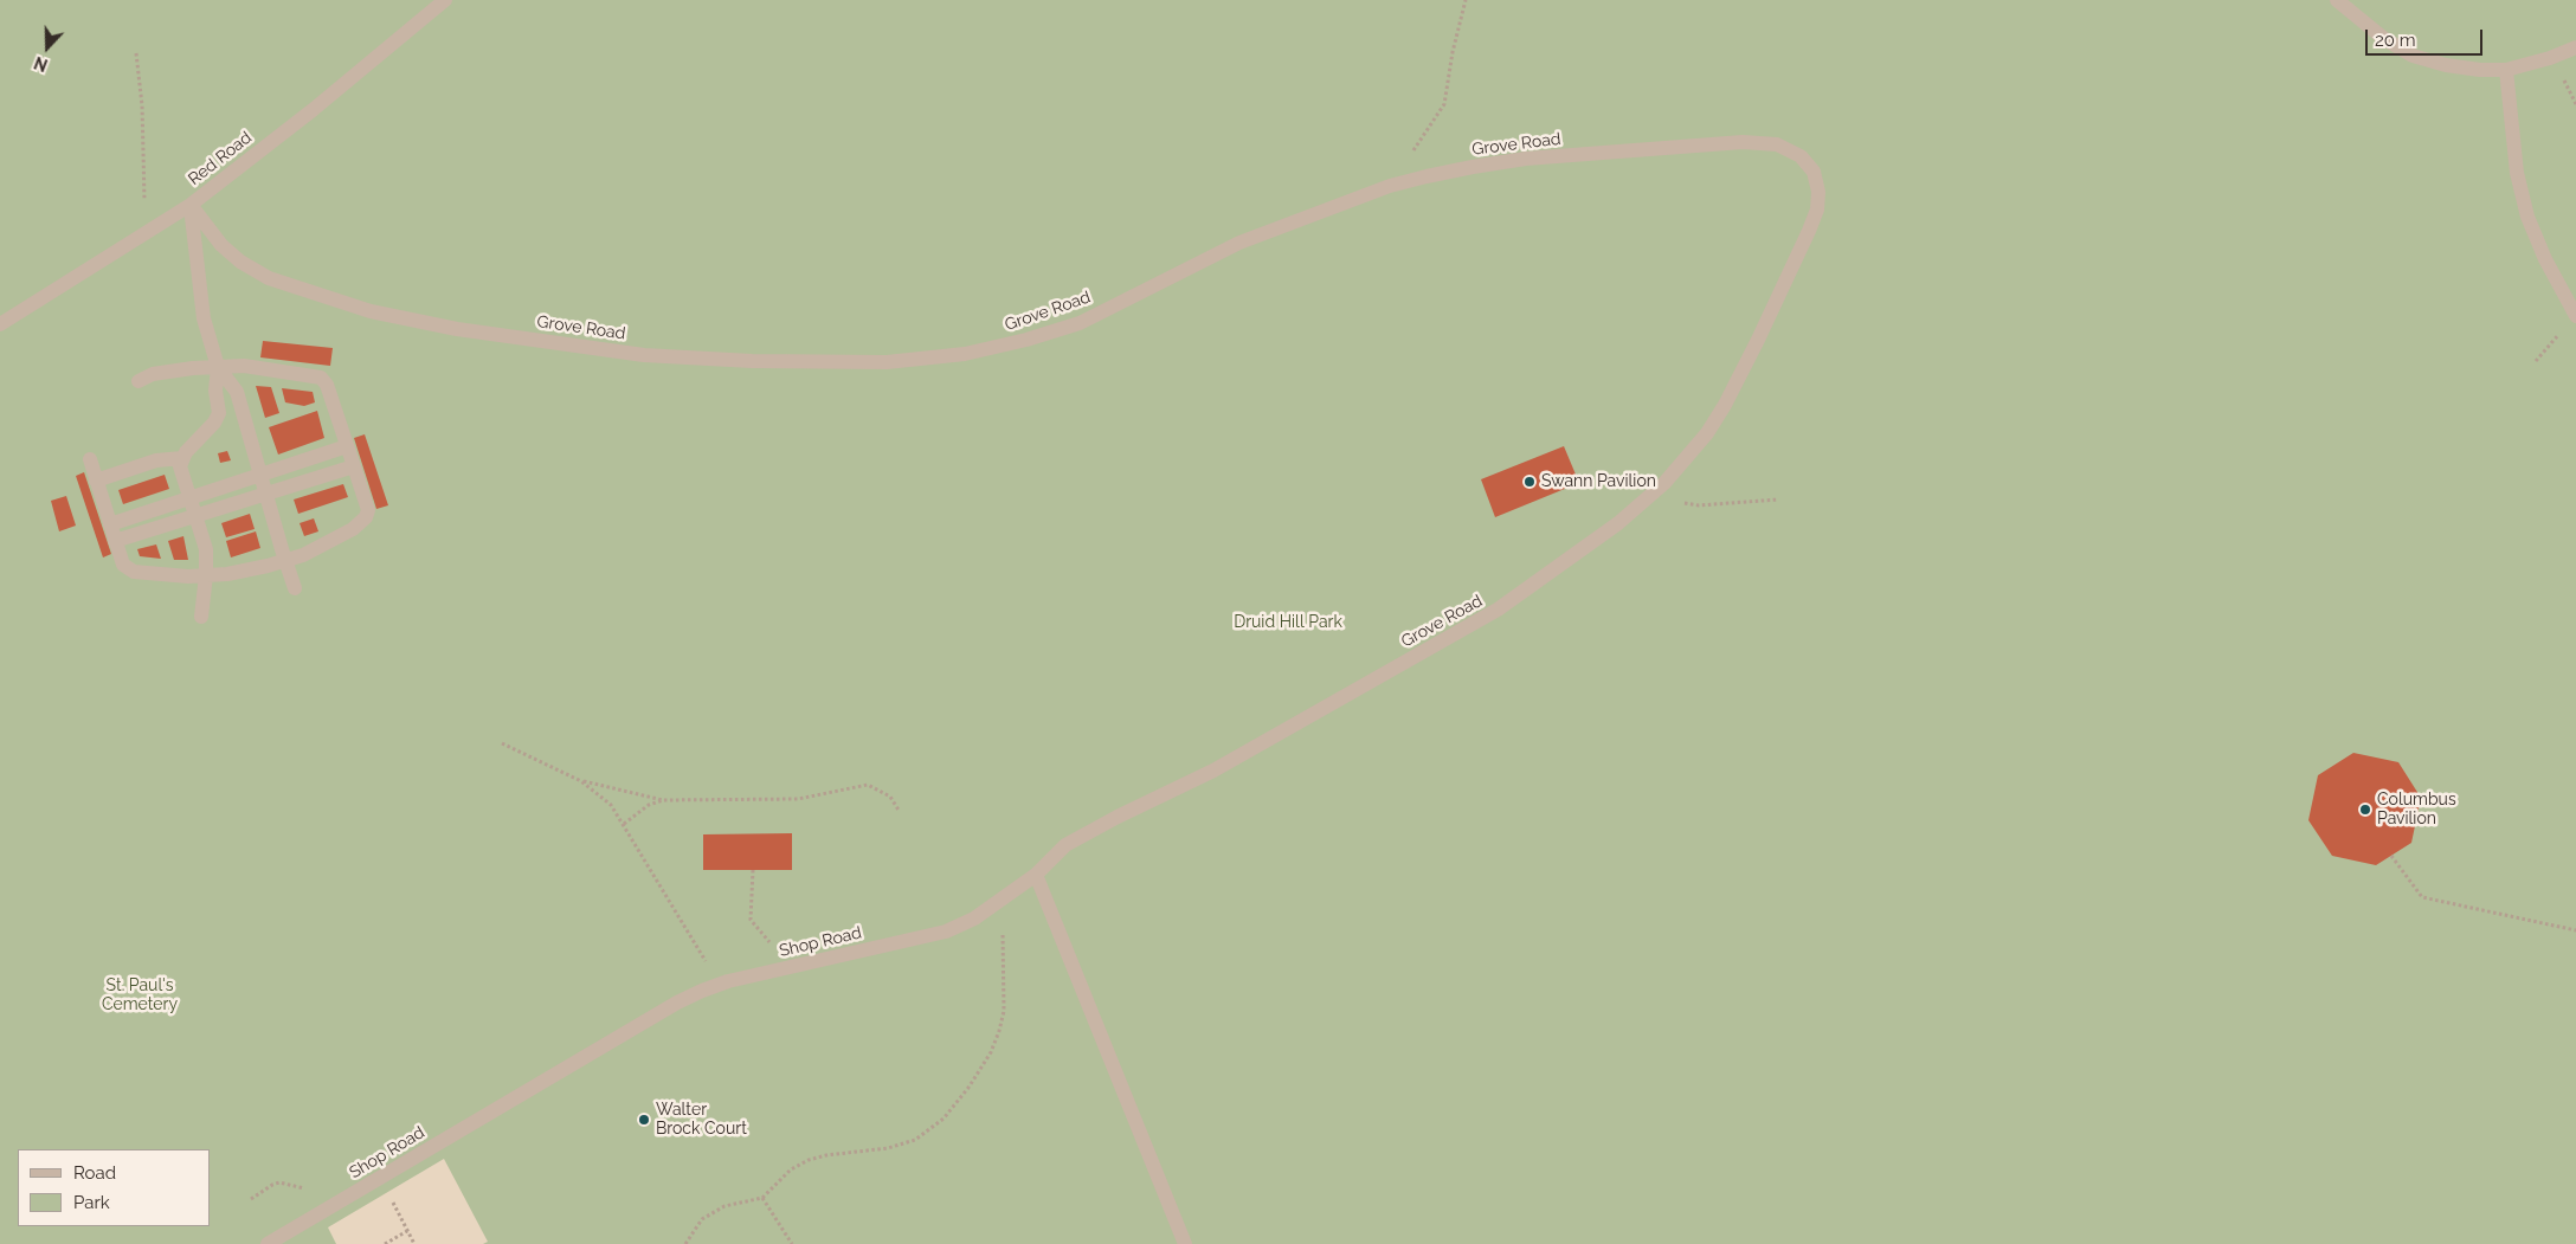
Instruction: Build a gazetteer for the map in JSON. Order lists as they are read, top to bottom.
{
  "streets": {
    "street": ["Grove Road", "Red Road", "Shop Road"]
  },
  "crossings": [
    ["Grove Road", "Red Road"],
    ["Grove Road", "Shop Road"]
  ],
  "parks": ["Druid Hill Park", "St. Paul's Cemetery"],
  "places": ["Swann Pavilion", "Columbus Pavilion", "Walter Brock Court"],
  "legend": ["Road", "Park"],
  "scale_bar": "20 m",
  "north": "bottom"
}
